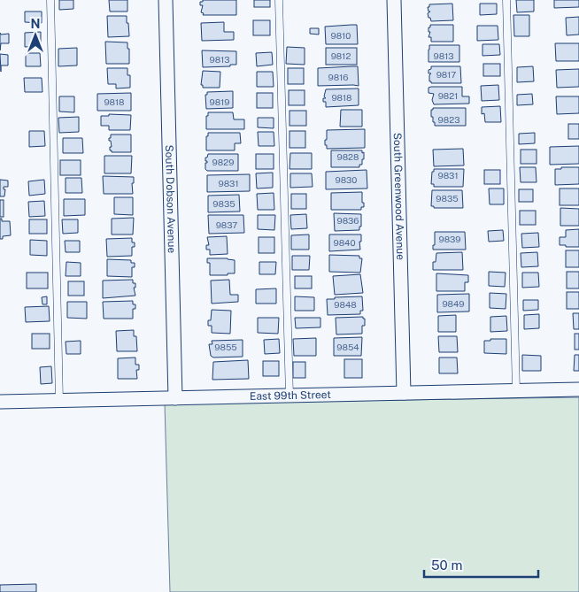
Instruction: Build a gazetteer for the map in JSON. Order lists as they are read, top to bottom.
{
  "streets": {
    "street": ["South Greenwood Avenue", "South Dobson Avenue", "East 99th Street"]
  },
  "crossings": [
    ["South Greenwood Avenue", "East 99th Street"],
    ["South Dobson Avenue", "East 99th Street"]
  ],
  "house_numbers": [
    "9810",
    "9812",
    "9813",
    "9813",
    "9817",
    "9816",
    "9821",
    "9818",
    "9818",
    "9819",
    "9823",
    "9828",
    "9829",
    "9831",
    "9830",
    "9831",
    "9835",
    "9835",
    "9836",
    "9837",
    "9839",
    "9840",
    "9849",
    "9848",
    "9855",
    "9854"
  ],
  "scale_bar": "50 m",
  "north": "top"
}
